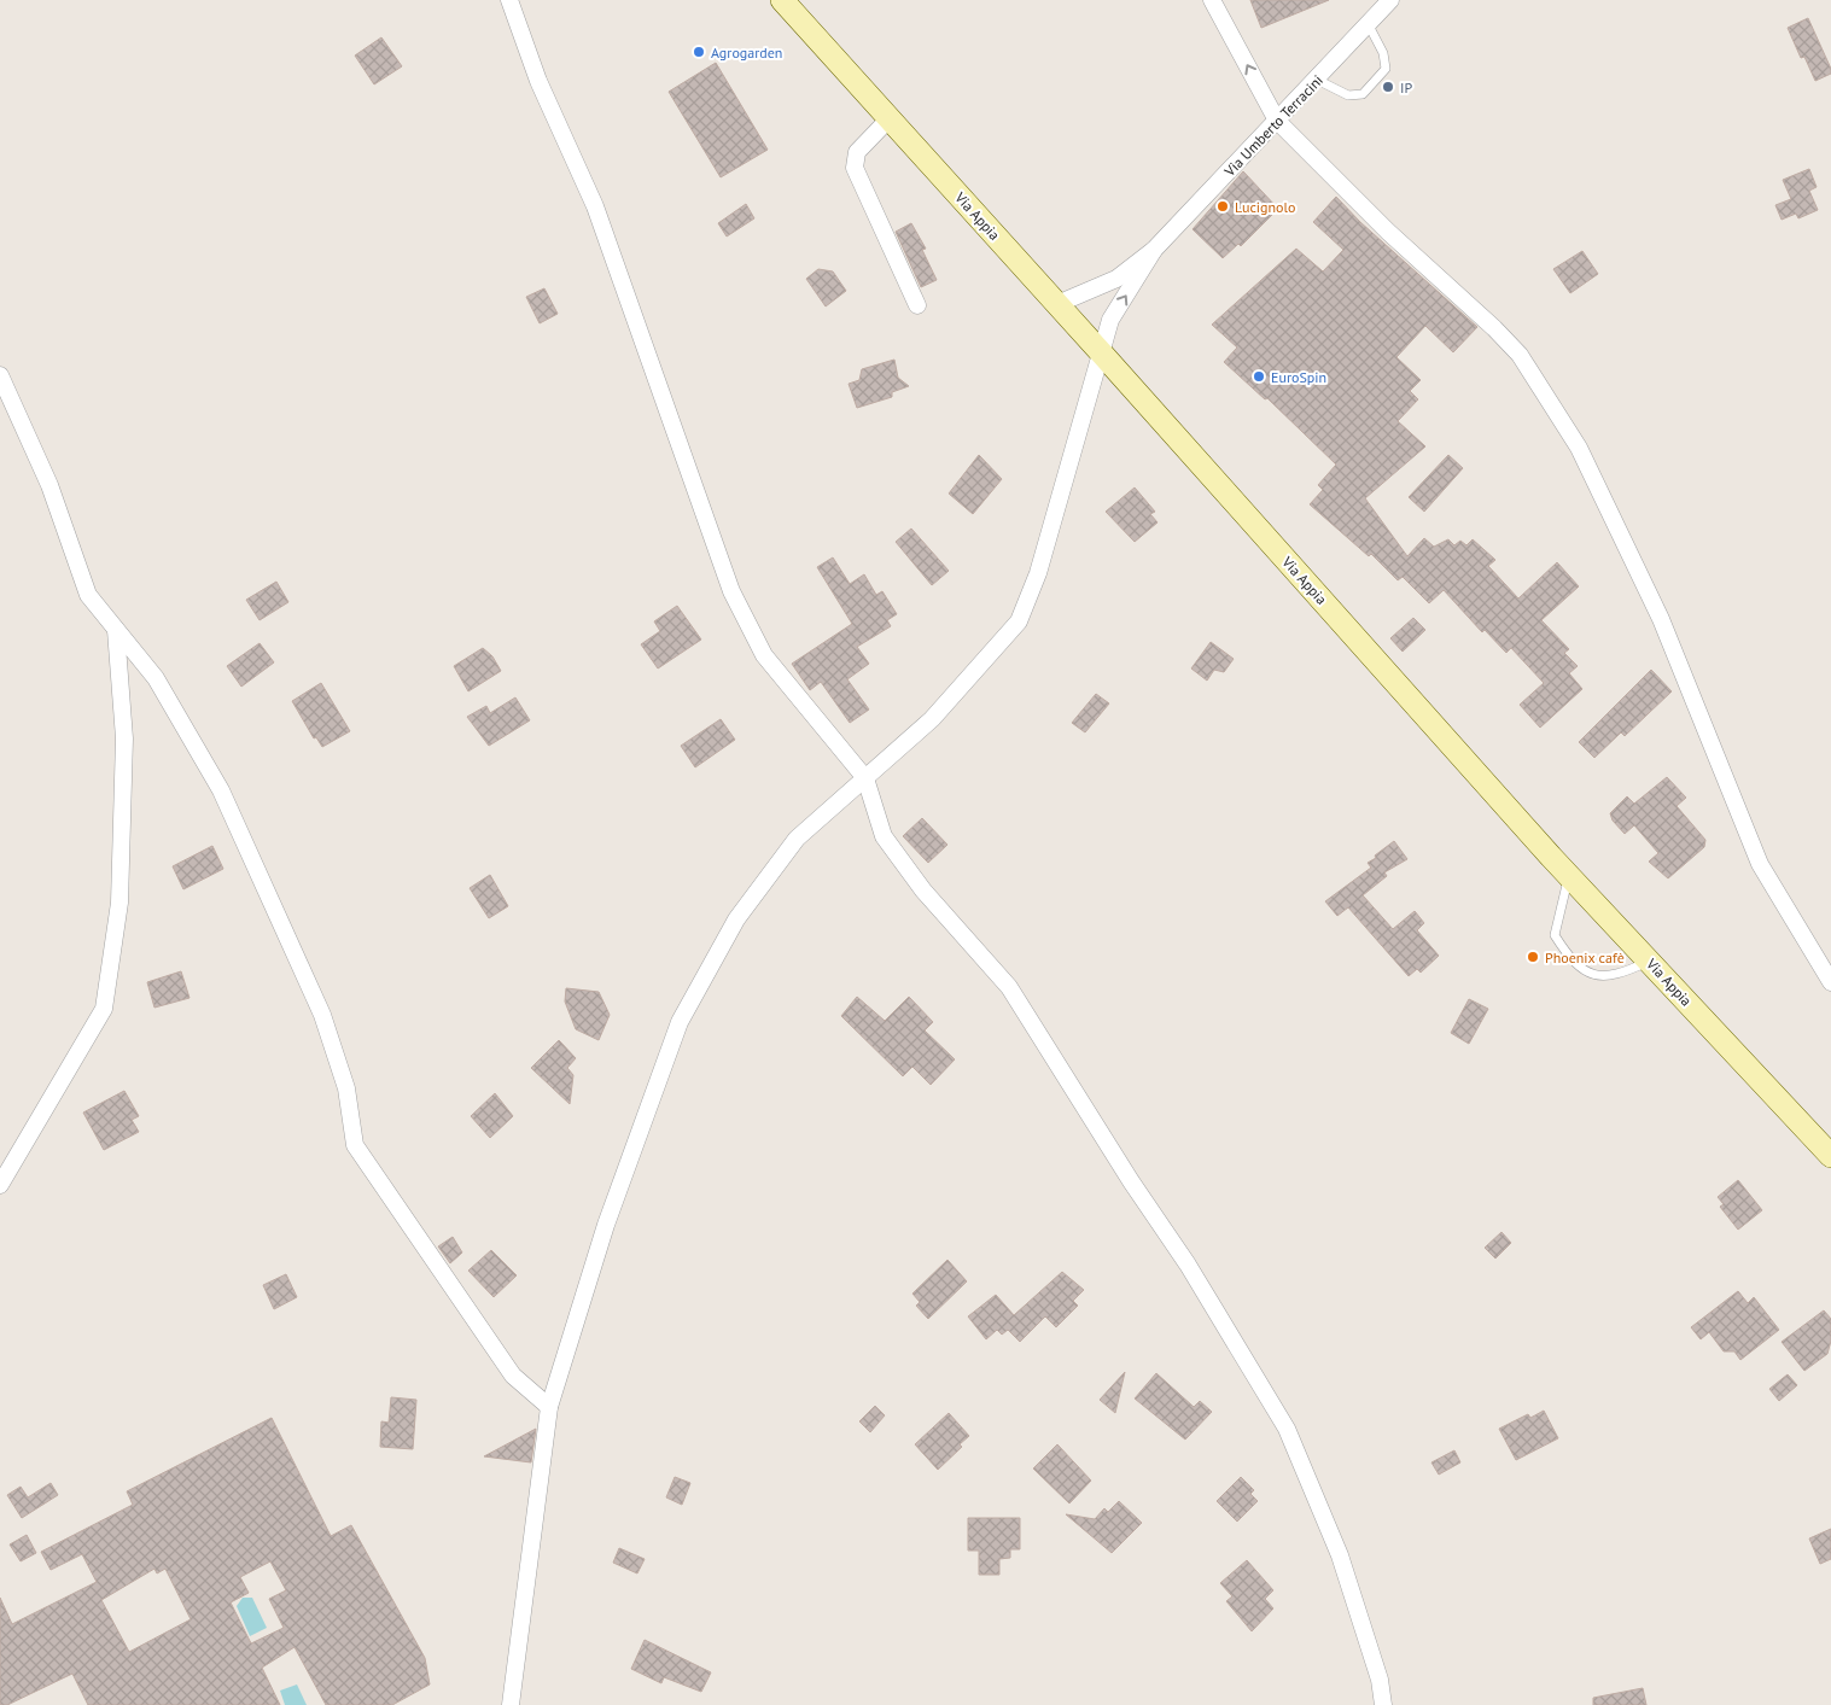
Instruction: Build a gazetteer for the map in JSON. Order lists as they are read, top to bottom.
{
  "streets": {
    "main road": ["Via Appia"],
    "street": ["Via Umberto Terracini"]
  },
  "places": [
    "Agrogarden",
    "IP",
    "Lucignolo",
    "EuroSpin",
    "Phoenix cafè"
  ]
}
